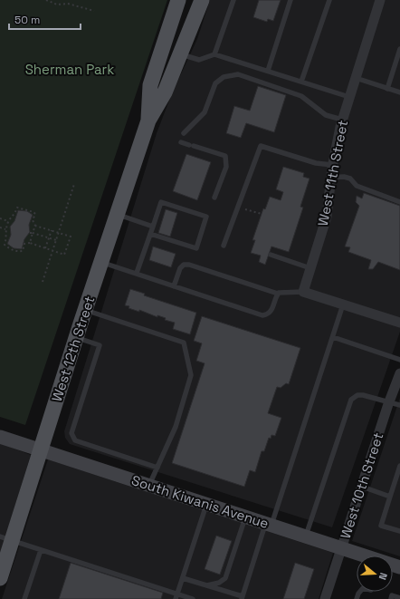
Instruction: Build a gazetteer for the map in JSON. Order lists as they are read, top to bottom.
{
  "streets": {
    "main road": ["West 12th Street", "South Kiwanis Avenue"],
    "street": ["West 11th Street", "West 10th Street"]
  },
  "crossings": [
    ["West 12th Street", "South Kiwanis Avenue"],
    ["West 10th Street", "South Kiwanis Avenue"]
  ],
  "parks": ["Sherman Park"],
  "scale_bar": "50 m",
  "north": "right"
}
